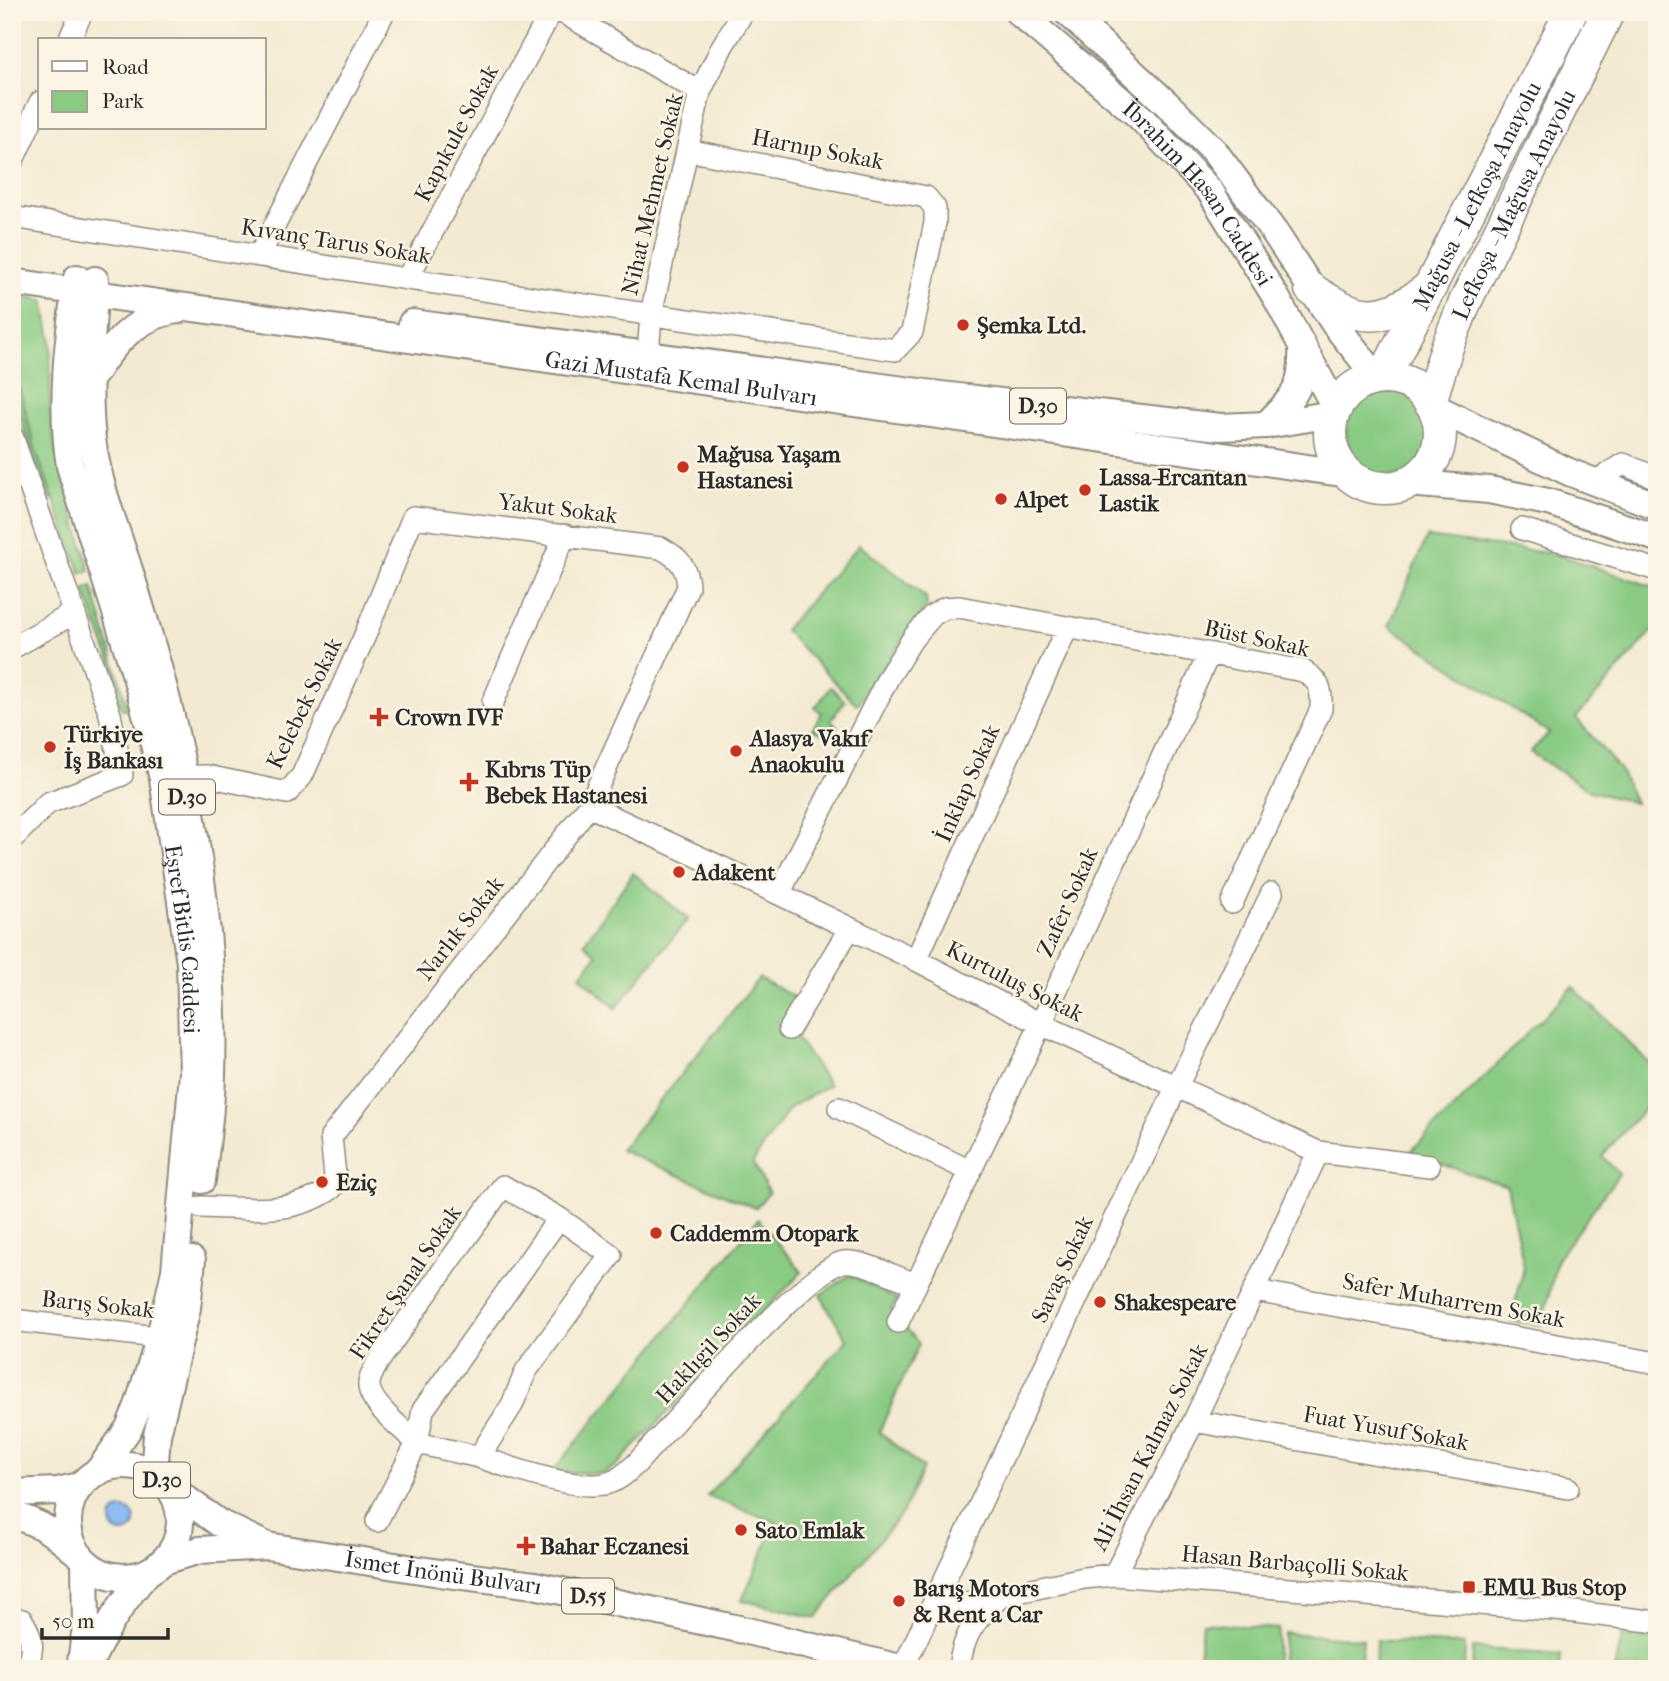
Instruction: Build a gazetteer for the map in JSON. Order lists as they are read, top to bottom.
{
  "streets": {
    "highway": ["Mağusa - Lefkoşa Anayolu", "Lefkoşa - Mağusa Anayolu", "D.30"],
    "main road": [
      "İbrahim Hasan Caddesi",
      "Gazi Mustafa Kemal Bulvarı",
      "Eşref Bitlis Caddesi",
      "İsmet İnönü Bulvarı",
      "D.55"
    ],
    "street": [
      "Kapıkule Sokak",
      "Harnıp Sokak",
      "Nihat Mehmet Sokak",
      "Kıvanç Tarus Sokak",
      "Yakut Sokak",
      "Büst Sokak",
      "Kelebek Sokak",
      "İnklap Sokak",
      "Zafer Sokak",
      "Narlık Sokak",
      "Kurtuluş Sokak",
      "Savaş Sokak",
      "Fikret Şanal Sokak",
      "Safer Muharrem Sokak",
      "Barış Sokak",
      "Haklıgil Sokak",
      "Fuat Yusuf Sokak",
      "Ali İhsan Kalmaz Sokak",
      "Hasan Barbaçolli Sokak"
    ]
  },
  "crossings": [
    ["Kapıkule Sokak", "Kıvanç Tarus Sokak"],
    ["Harnıp Sokak", "Nihat Mehmet Sokak"],
    ["Harnıp Sokak", "Kıvanç Tarus Sokak"],
    ["Nihat Mehmet Sokak", "Kıvanç Tarus Sokak"],
    ["Nihat Mehmet Sokak", "Gazi Mustafa Kemal Bulvarı"],
    ["İbrahim Hasan Caddesi", "Mağusa - Lefkoşa Anayolu"],
    ["İbrahim Hasan Caddesi", "Lefkoşa - Mağusa Anayolu"],
    ["İbrahim Hasan Caddesi", "Gazi Mustafa Kemal Bulvarı"],
    ["İbrahim Hasan Caddesi", "D.30"],
    ["Mağusa - Lefkoşa Anayolu", "Lefkoşa - Mağusa Anayolu"],
    ["Mağusa - Lefkoşa Anayolu", "Gazi Mustafa Kemal Bulvarı"],
    ["Mağusa - Lefkoşa Anayolu", "D.30"],
    ["Lefkoşa - Mağusa Anayolu", "Gazi Mustafa Kemal Bulvarı"],
    ["Lefkoşa - Mağusa Anayolu", "D.30"],
    ["Gazi Mustafa Kemal Bulvarı", "D.30"],
    ["Gazi Mustafa Kemal Bulvarı", "Eşref Bitlis Caddesi"],
    ["D.30", "Eşref Bitlis Caddesi"],
    ["D.30", "İsmet İnönü Bulvarı"],
    ["Yakut Sokak", "Kelebek Sokak"],
    ["Yakut Sokak", "Narlık Sokak"],
    ["Büst Sokak", "İnklap Sokak"],
    ["Büst Sokak", "Zafer Sokak"],
    ["Büst Sokak", "Kurtuluş Sokak"],
    ["Büst Sokak", "Savaş Sokak"],
    ["Kelebek Sokak", "Eşref Bitlis Caddesi"],
    ["İnklap Sokak", "Kurtuluş Sokak"],
    ["Zafer Sokak", "Kurtuluş Sokak"],
    ["Zafer Sokak", "Haklıgil Sokak"],
    ["Narlık Sokak", "Eşref Bitlis Caddesi"],
    ["Narlık Sokak", "Kurtuluş Sokak"],
    ["Eşref Bitlis Caddesi", "Barış Sokak"],
    ["Eşref Bitlis Caddesi", "İsmet İnönü Bulvarı"],
    ["Kurtuluş Sokak", "Savaş Sokak"],
    ["Kurtuluş Sokak", "Ali İhsan Kalmaz Sokak"],
    ["Savaş Sokak", "Hasan Barbaçolli Sokak"],
    ["Savaş Sokak", "İsmet İnönü Bulvarı"],
    ["Fikret Şanal Sokak", "Haklıgil Sokak"],
    ["Safer Muharrem Sokak", "Ali İhsan Kalmaz Sokak"],
    ["Fuat Yusuf Sokak", "Ali İhsan Kalmaz Sokak"],
    ["Ali İhsan Kalmaz Sokak", "Hasan Barbaçolli Sokak"]
  ],
  "places": {
    "other": [
      "Şemka Ltd.",
      "Mağusa Yaşam Hastanesi",
      "Lassa-Ercantan Lastik",
      "Alpet",
      "Türkiye İş Bankası",
      "Alasya Vakıf Anaokulu",
      "Adakent",
      "Eziç",
      "Caddemm Otopark",
      "Shakespeare",
      "Sato Emlak",
      "Barış Motors & Rent a Car"
    ],
    "health": ["Crown IVF", "Kıbrıs Tüp Bebek Hastanesi", "Bahar Eczanesi"],
    "transit": ["EMU Bus Stop"]
  },
  "legend": ["Road", "Park"],
  "scale_bar": "50 m"
}
